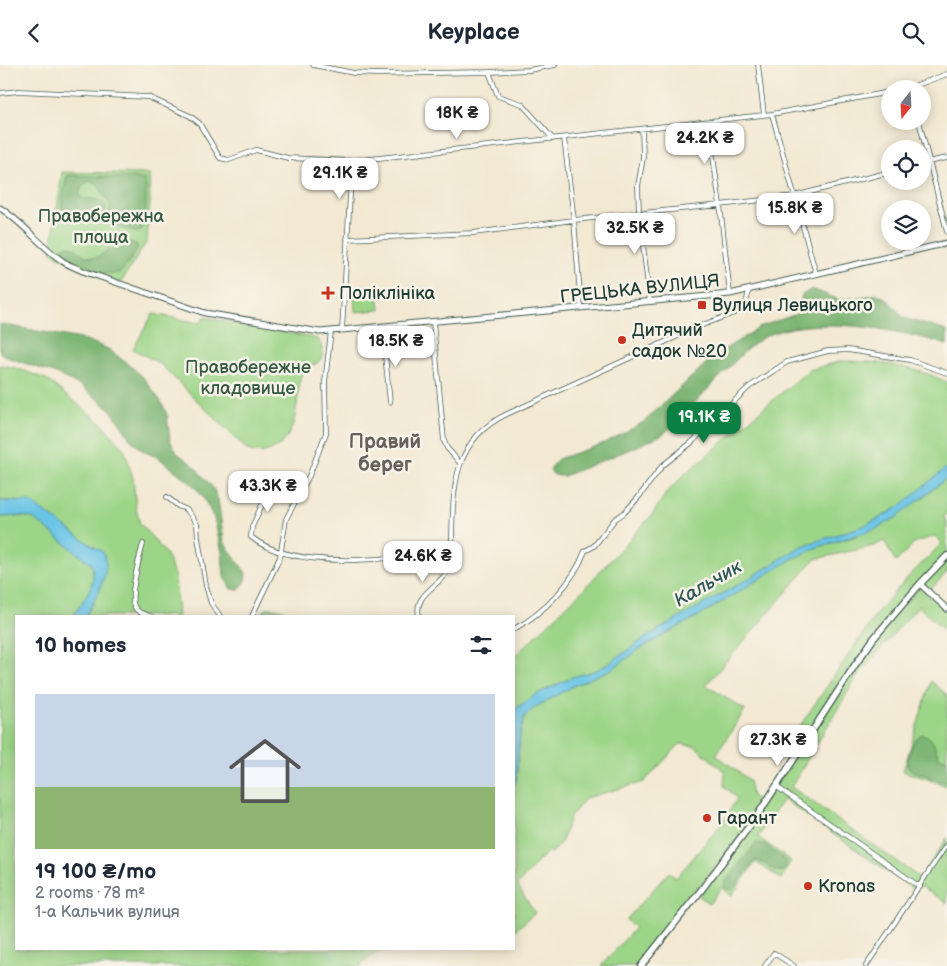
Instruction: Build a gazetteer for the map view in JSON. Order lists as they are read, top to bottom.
{
  "streets": {
    "street": ["ГРЕЦЬКА ВУЛИЦЯ"]
  },
  "districts": ["Правий берег"],
  "water": ["Кальчик"],
  "parks": ["Правобережна площа", "Правобережне кладовище"],
  "places": {
    "health": ["Поліклініка"],
    "transit": ["Вулиця Левицького"],
    "other": ["Дитячий садок №20", "Гарант", "Kronas"]
  },
  "north": "bottom",
  "page": {
    "header": "Keyplace",
    "price": [
      "18K ₴",
      "24.2K ₴",
      "29.1K ₴",
      "15.8K ₴",
      "32.5K ₴",
      "18.5K ₴",
      "19.1K ₴",
      "43.3K ₴",
      "24.6K ₴",
      "27.3K ₴"
    ],
    "heading": "10 homes",
    "list": [
      {
        "name": "19 100 ₴/mo",
        "note": "2 rooms · 78 m² · 1-а Кальчик вулиця"
      }
    ]
  }
}
